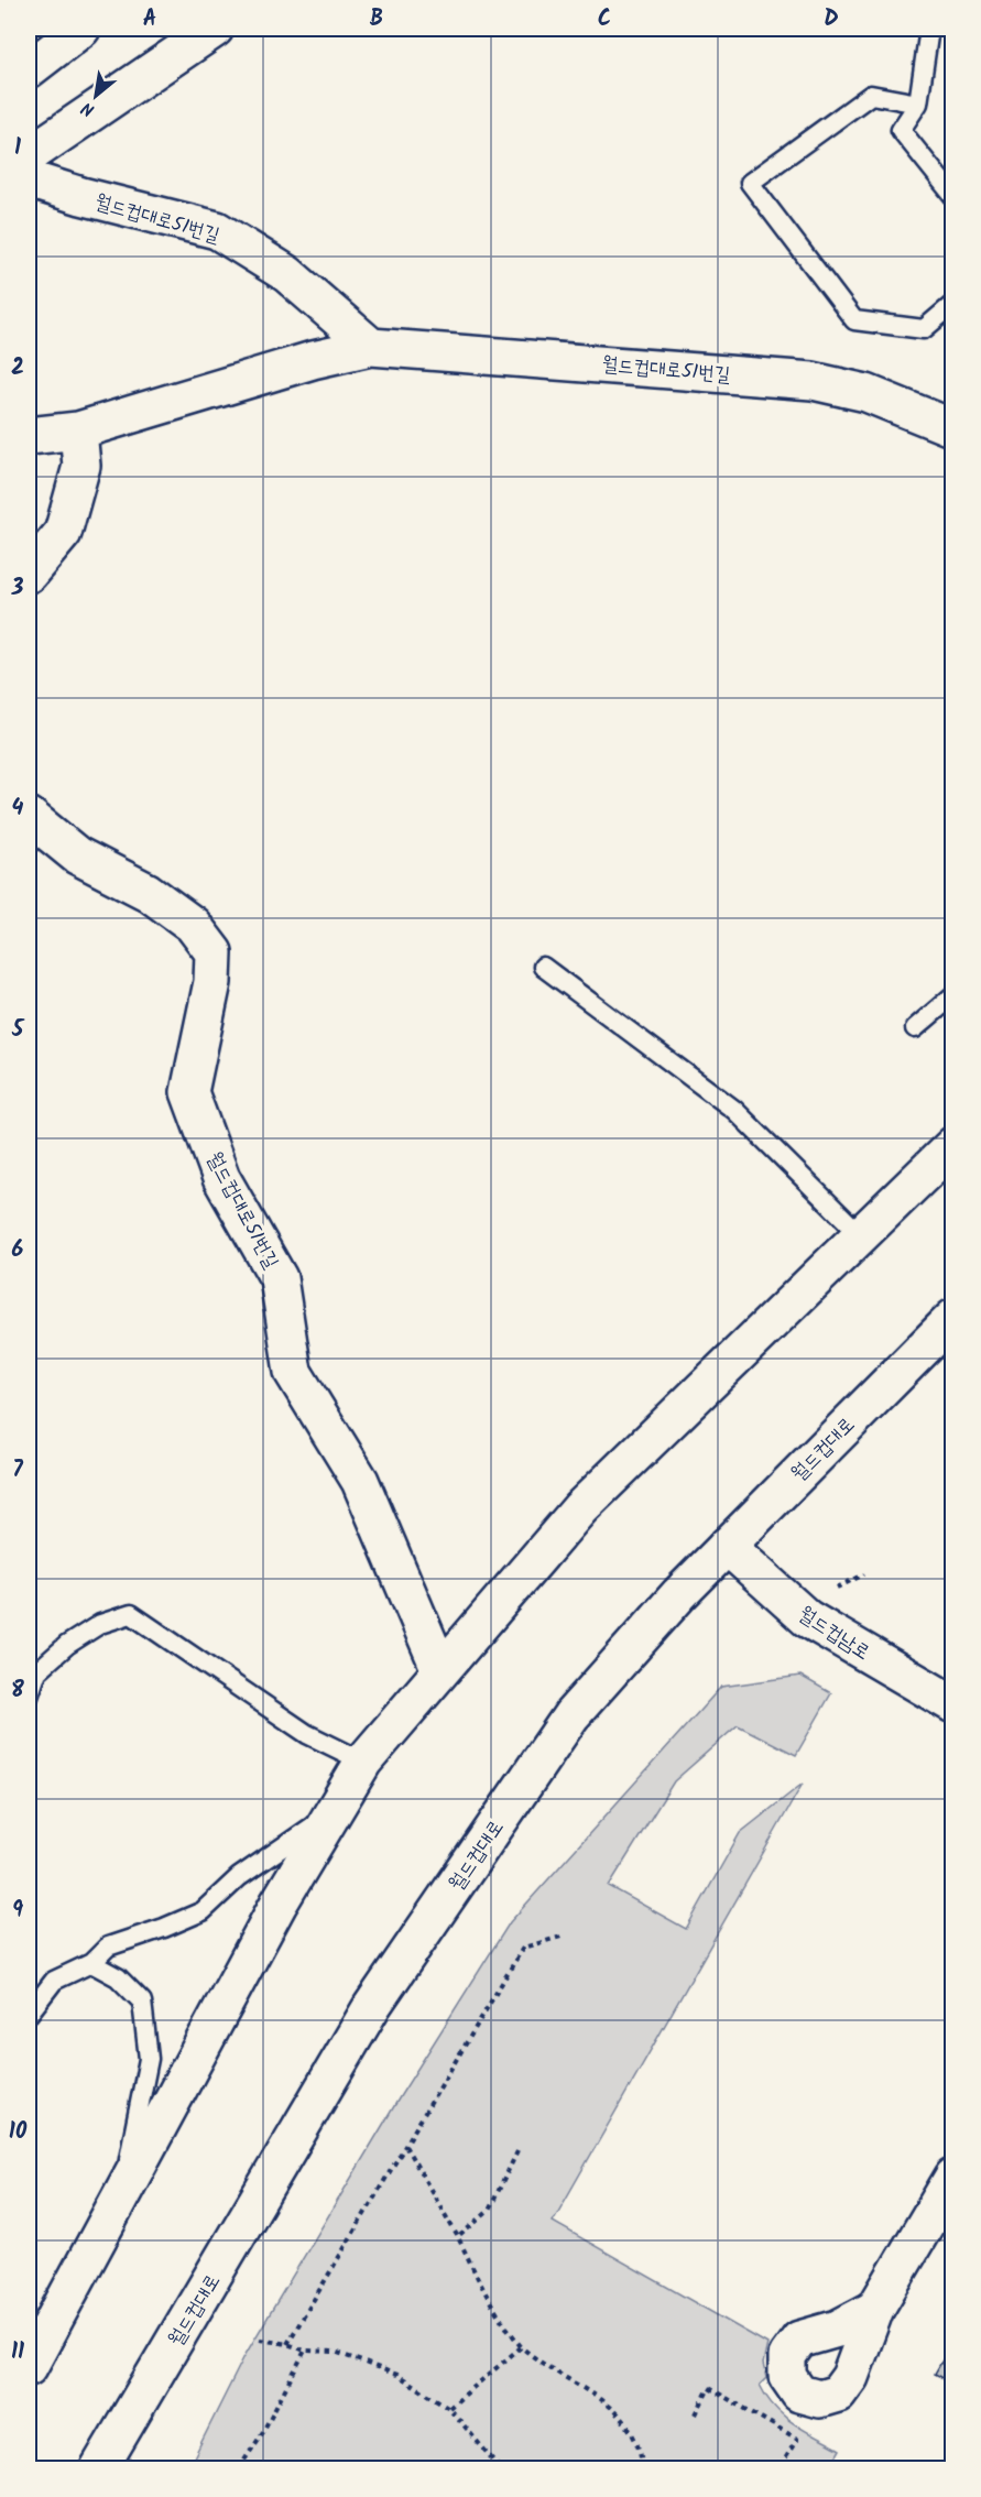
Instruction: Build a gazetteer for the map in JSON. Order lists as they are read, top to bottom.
{
  "streets": {
    "main road": ["월드컵대로51번길", "월드컵대로", "월드컵남로"]
  },
  "crossings": [
    ["월드컵대로", "월드컵남로"]
  ],
  "north": "bottom left",
  "grid": {
    "columns": [
      "A",
      "B",
      "C",
      "D"
    ],
    "rows": [
      "1",
      "2",
      "3",
      "4",
      "5",
      "6",
      "7",
      "8",
      "9",
      "10",
      "11"
    ]
  }
}
